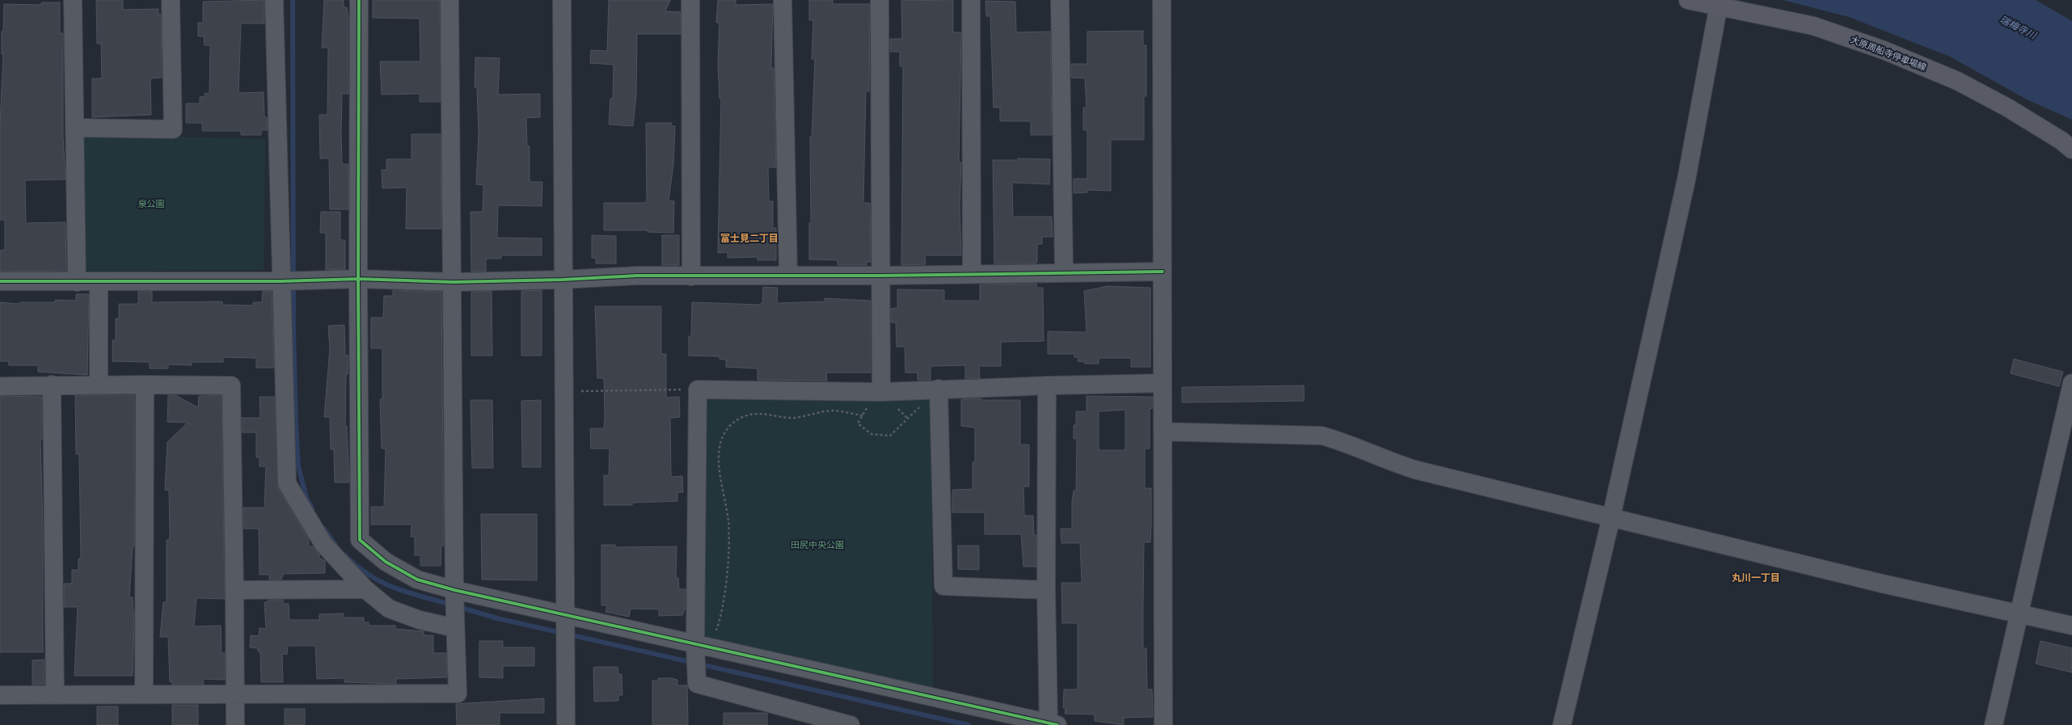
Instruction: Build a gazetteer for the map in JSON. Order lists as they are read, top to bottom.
{
  "streets": {
    "main road": ["大原周船寺停車場線"]
  },
  "districts": ["富士見二丁目", "丸川一丁目"],
  "water": ["瑞梅寺川"],
  "parks": ["泉公園", "田尻中央公園"]
}
